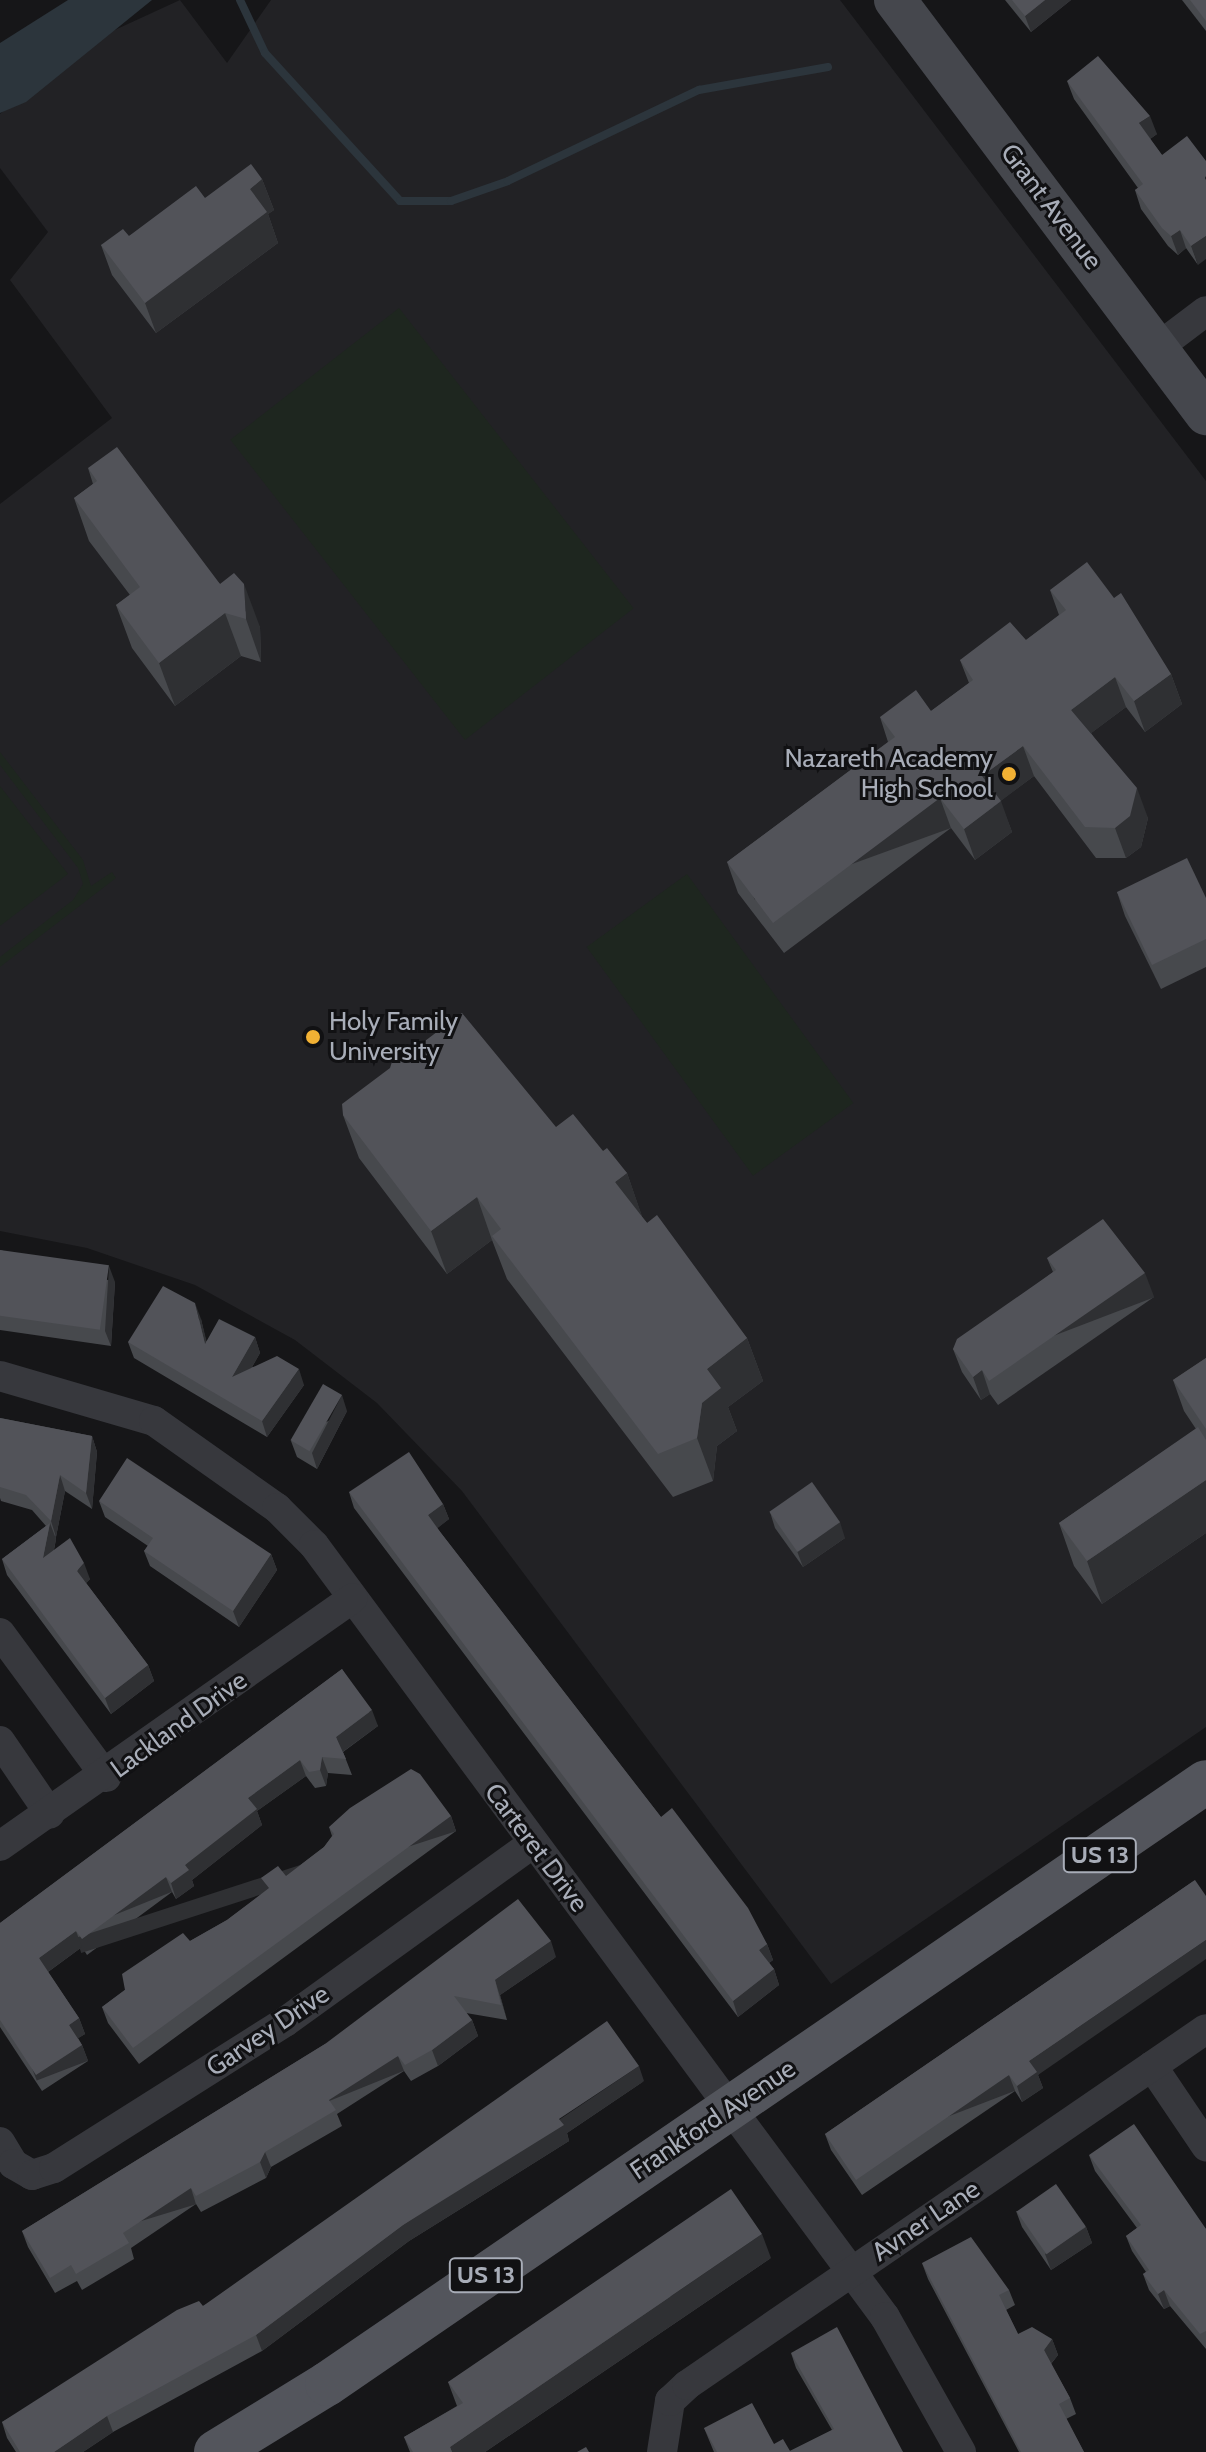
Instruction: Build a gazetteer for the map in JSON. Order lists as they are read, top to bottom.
{
  "streets": {
    "main road": ["US 13", "Frankford Avenue"],
    "street": [
      "Grant Avenue",
      "Lackland Drive",
      "Carteret Drive",
      "Garvey Drive",
      "Avner Lane"
    ]
  },
  "crossings": [
    ["Lackland Drive", "Carteret Drive"],
    ["Carteret Drive", "Garvey Drive"],
    ["Carteret Drive", "Frankford Avenue"],
    ["Carteret Drive", "Avner Lane"]
  ],
  "places": ["Nazareth Academy High School", "Holy Family University"]
}
